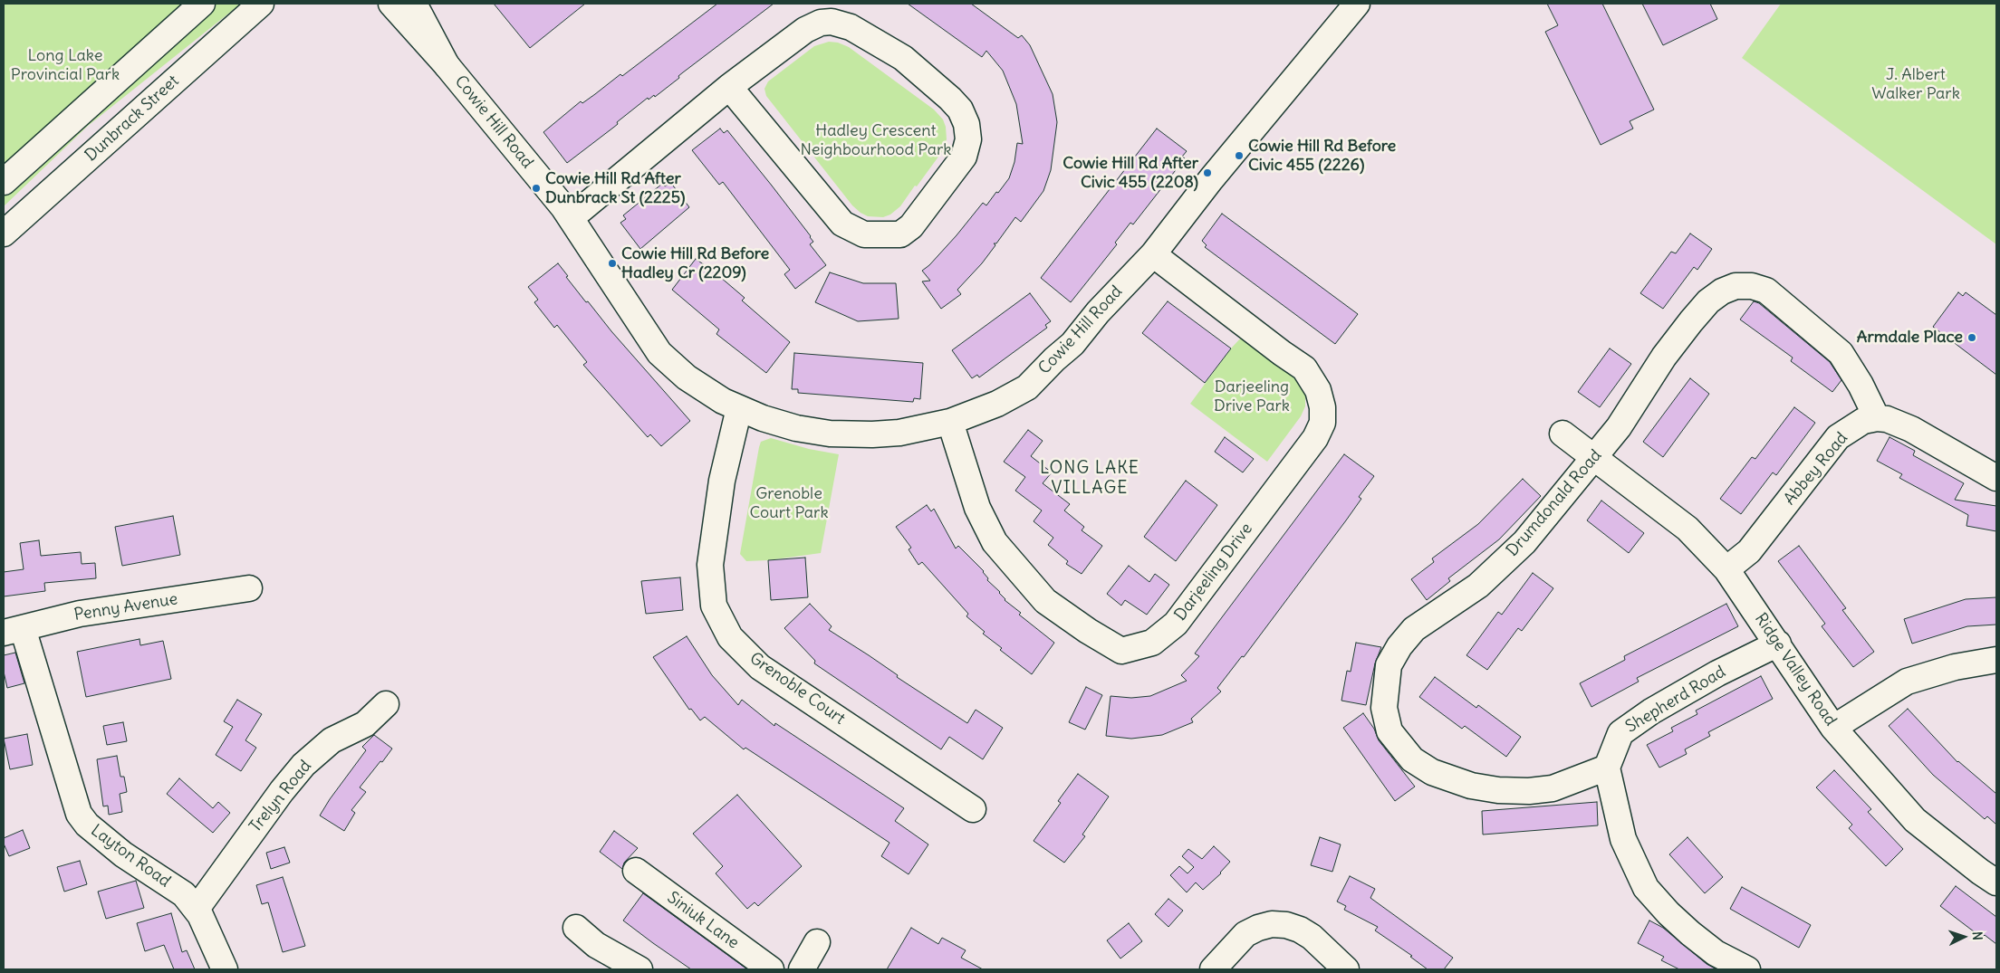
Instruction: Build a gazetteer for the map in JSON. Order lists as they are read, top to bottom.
{
  "streets": {
    "street": [
      "Dunbrack Street",
      "Cowie Hill Road",
      "Abbey Road",
      "Drumdonald Road",
      "Darjeeling Drive",
      "Penny Avenue",
      "Ridge Valley Road",
      "Grenoble Court",
      "Shepherd Road",
      "Trelyn Road",
      "Layton Road",
      "Siniuk Lane"
    ]
  },
  "crossings": [
    ["Cowie Hill Road", "Darjeeling Drive"],
    ["Cowie Hill Road", "Grenoble Court"],
    ["Abbey Road", "Drumdonald Road"],
    ["Abbey Road", "Ridge Valley Road"],
    ["Drumdonald Road", "Ridge Valley Road"],
    ["Drumdonald Road", "Shepherd Road"],
    ["Penny Avenue", "Layton Road"],
    ["Ridge Valley Road", "Shepherd Road"],
    ["Trelyn Road", "Layton Road"]
  ],
  "districts": ["LONG LAKE VILLAGE"],
  "parks": [
    "Long Lake Provincial Park",
    "J. Albert Walker Park",
    "Hadley Crescent Neighbourhood Park",
    "Darjeeling Drive Park",
    "Grenoble Court Park"
  ],
  "places": [
    "Cowie Hill Rd Before Civic 455 (2226)",
    "Cowie Hill Rd After Civic 455 (2208)",
    "Cowie Hill Rd After Dunbrack St (2225)",
    "Cowie Hill Rd Before Hadley Cr (2209)",
    "Armdale Place"
  ],
  "north": "right"
}
